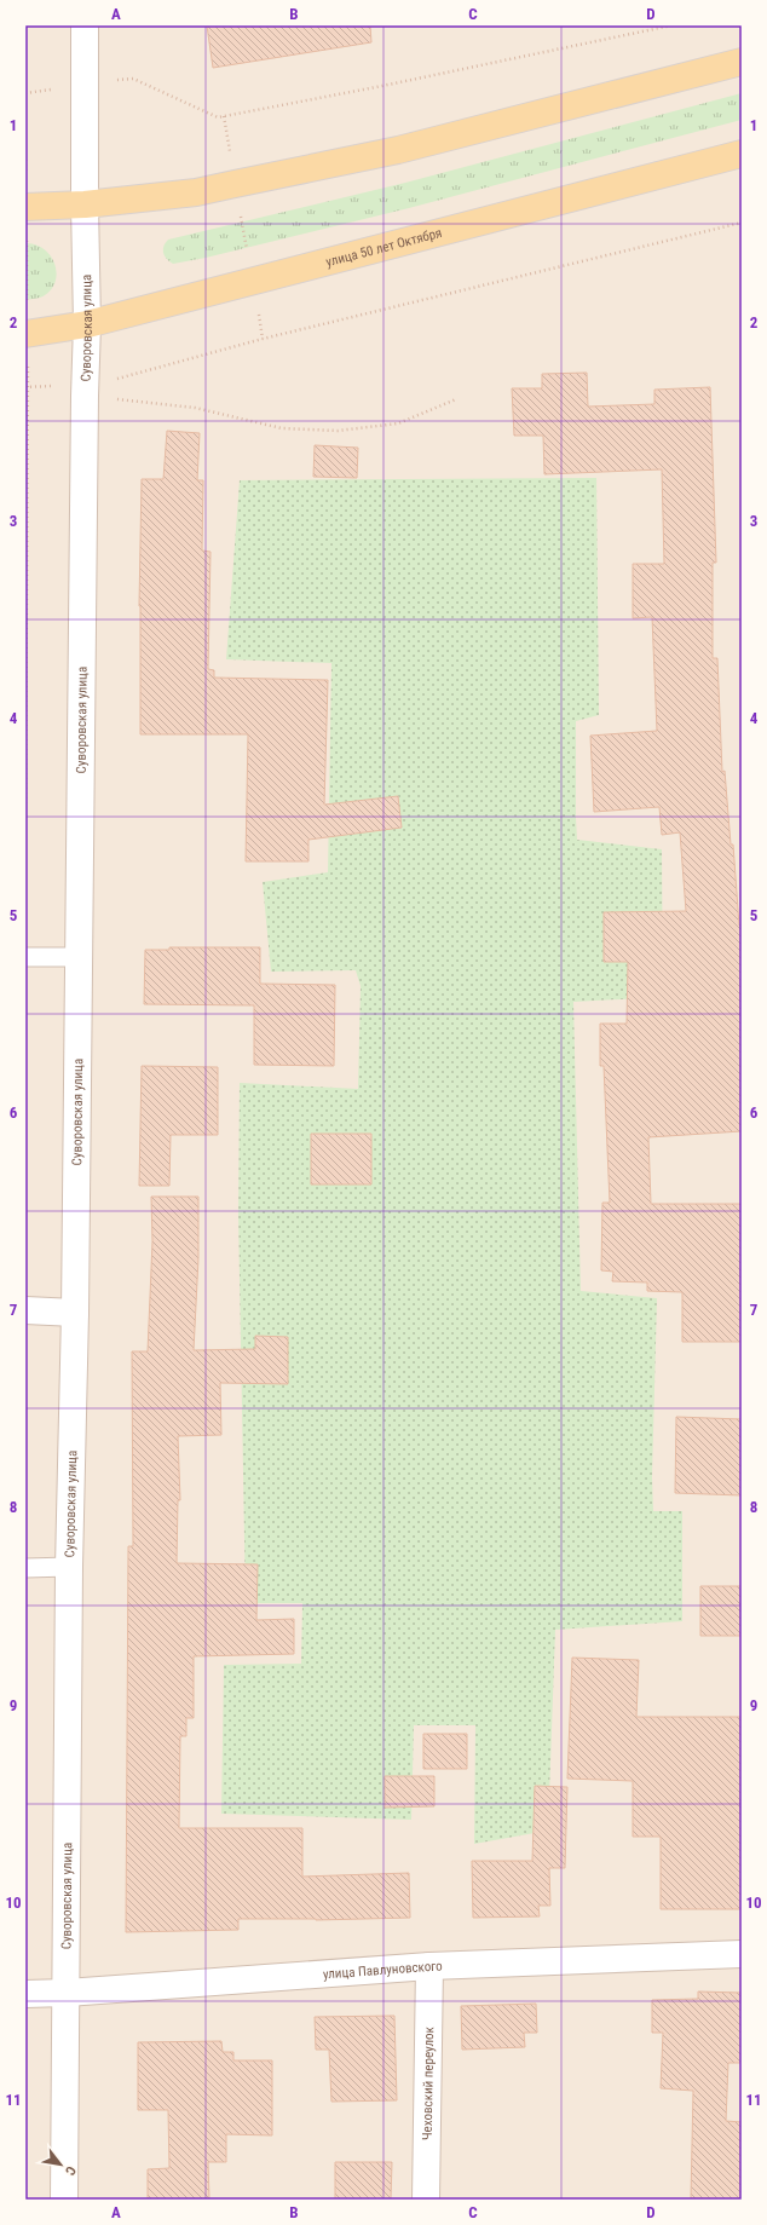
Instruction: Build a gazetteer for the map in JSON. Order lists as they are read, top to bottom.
{
  "streets": {
    "main road": ["улица 50 лет Октября"],
    "street": ["Суворовская улица", "улица Павлуновского", "Чеховский переулок"]
  },
  "crossings": [
    ["улица 50 лет Октября", "Суворовская улица"],
    ["Суворовская улица", "улица Павлуновского"],
    ["улица Павлуновского", "Чеховский переулок"]
  ],
  "north": "bottom right",
  "grid": {
    "columns": [
      "A",
      "B",
      "C",
      "D"
    ],
    "rows": [
      "1",
      "2",
      "3",
      "4",
      "5",
      "6",
      "7",
      "8",
      "9",
      "10",
      "11"
    ]
  }
}
